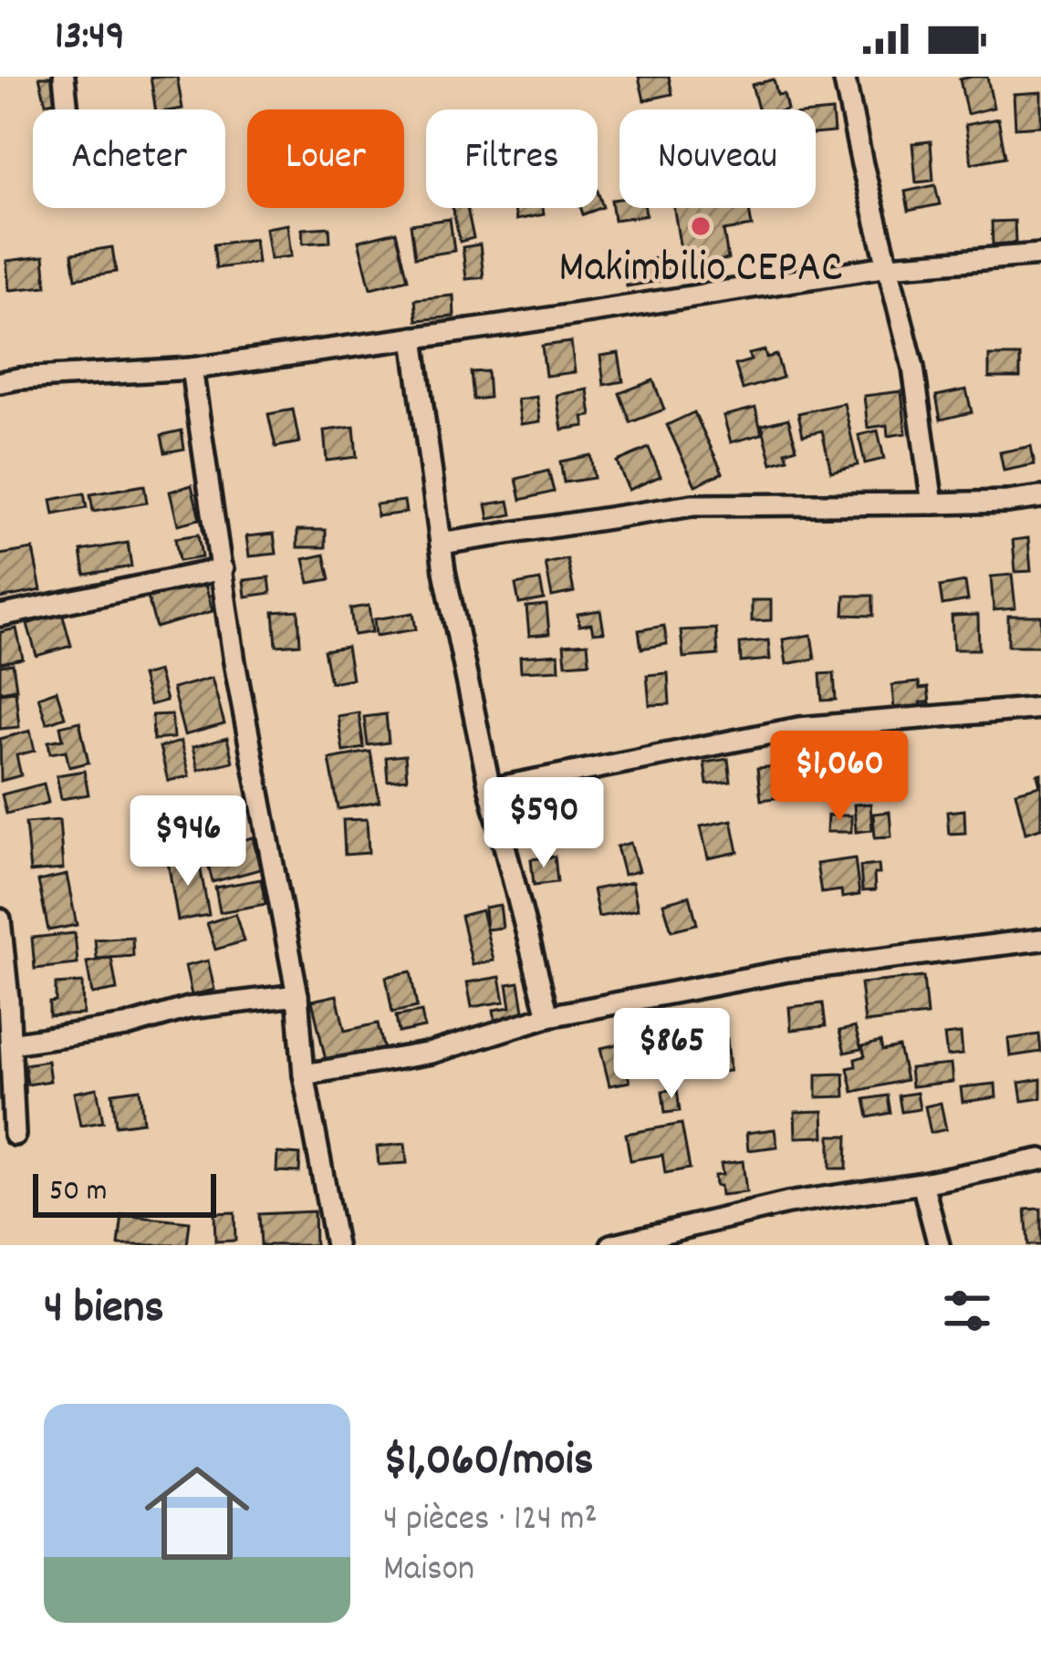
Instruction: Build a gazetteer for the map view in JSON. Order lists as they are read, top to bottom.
{
  "places": ["Makimbilio CEPAC"],
  "scale_bar": "50 m",
  "page": {
    "status": "13:49",
    "chip": [
      "Acheter",
      "Louer",
      "Filtres",
      "Nouveau"
    ],
    "price": [
      "$1,060",
      "$590",
      "$946",
      "$865"
    ],
    "scale": "50 m",
    "heading": "4 biens",
    "list": [
      {
        "name": "$1,060/mois",
        "note": "4 pièces · 124 m² · Maison"
      }
    ]
  }
}
